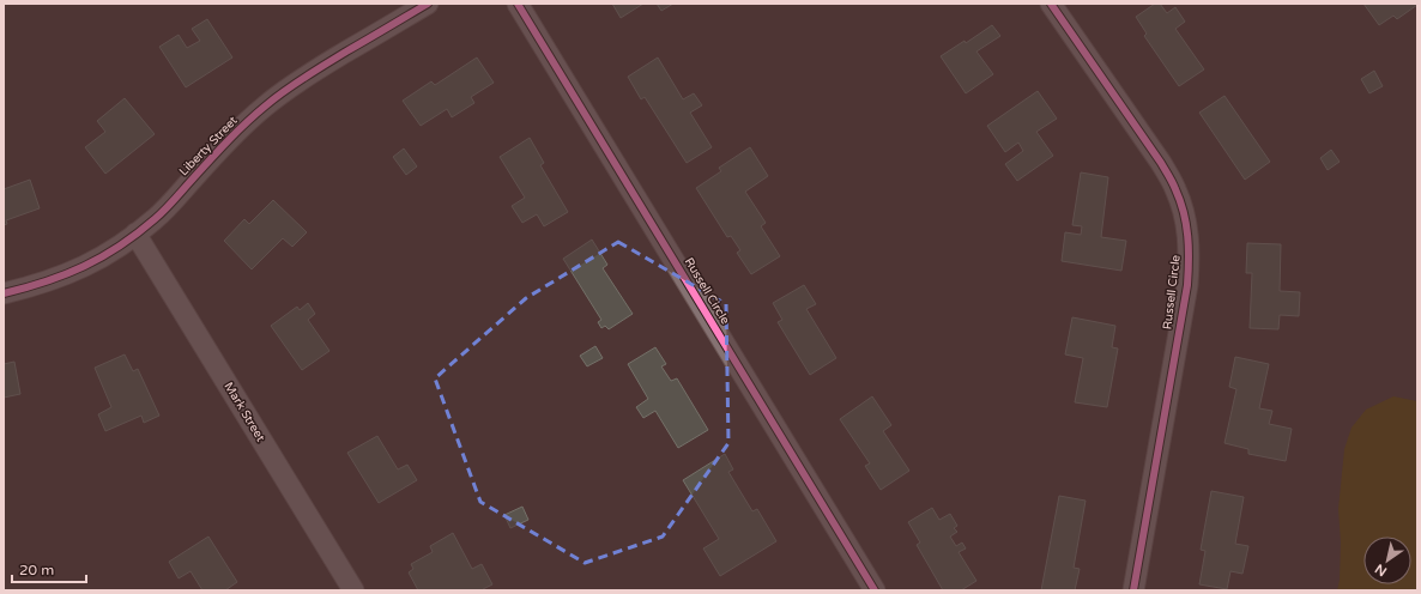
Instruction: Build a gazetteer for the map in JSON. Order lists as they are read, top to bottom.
{
  "streets": {
    "street": ["Liberty Street", "Russell Circle", "Mark Street"]
  },
  "crossings": [
    ["Liberty Street", "Mark Street"]
  ],
  "scale_bar": "20 m",
  "north": "bottom left"
}
